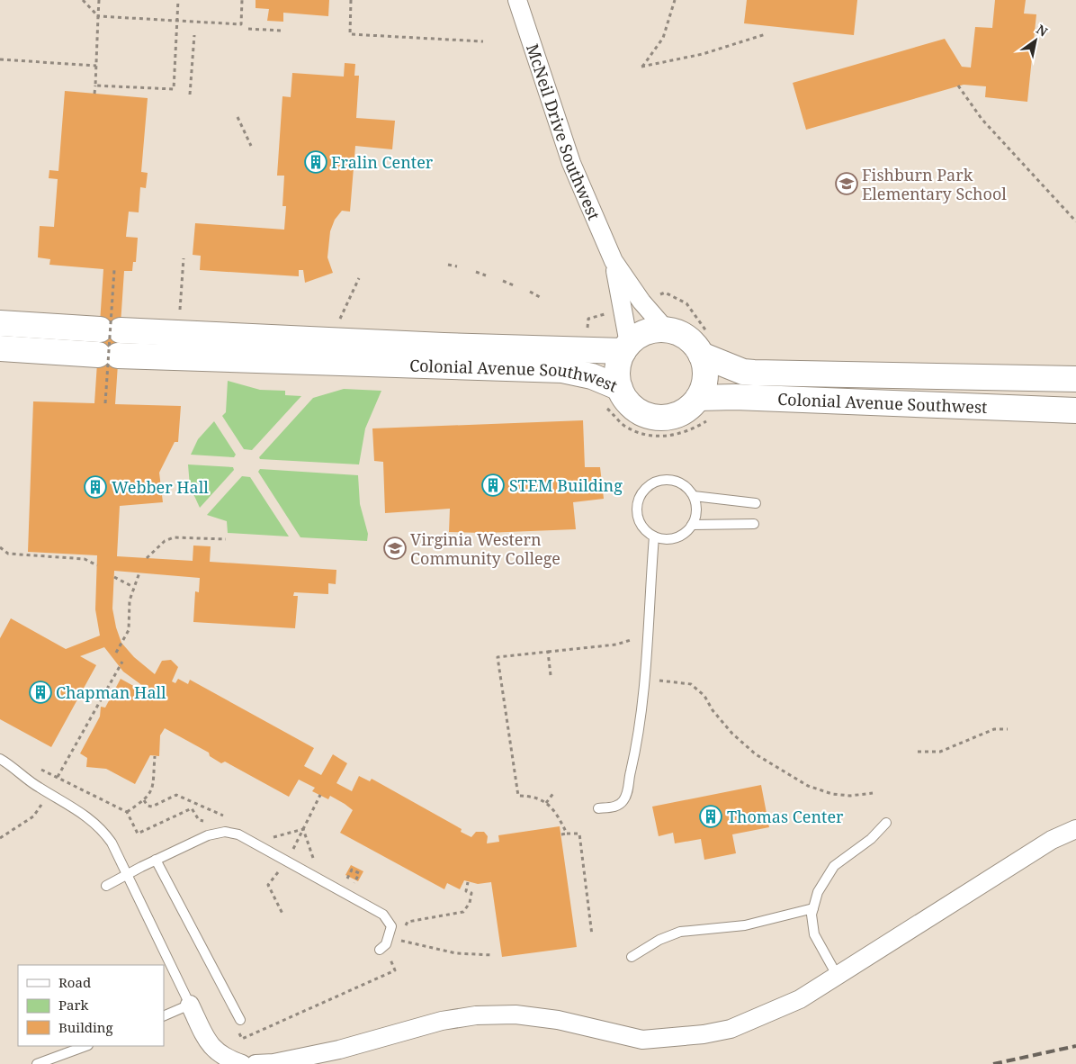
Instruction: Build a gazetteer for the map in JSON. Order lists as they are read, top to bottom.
{
  "streets": {
    "main road": ["Colonial Avenue Southwest"],
    "street": ["McNeil Drive Southwest"]
  },
  "crossings": [
    ["McNeil Drive Southwest", "Colonial Avenue Southwest"]
  ],
  "places": {
    "building": [
      "Fralin Center",
      "STEM Building",
      "Webber Hall",
      "Chapman Hall",
      "Thomas Center"
    ],
    "school or university": ["Fishburn Park Elementary School", "Virginia Western Community College"]
  },
  "legend": ["Road", "Park", "Building"],
  "north": "top right"
}
